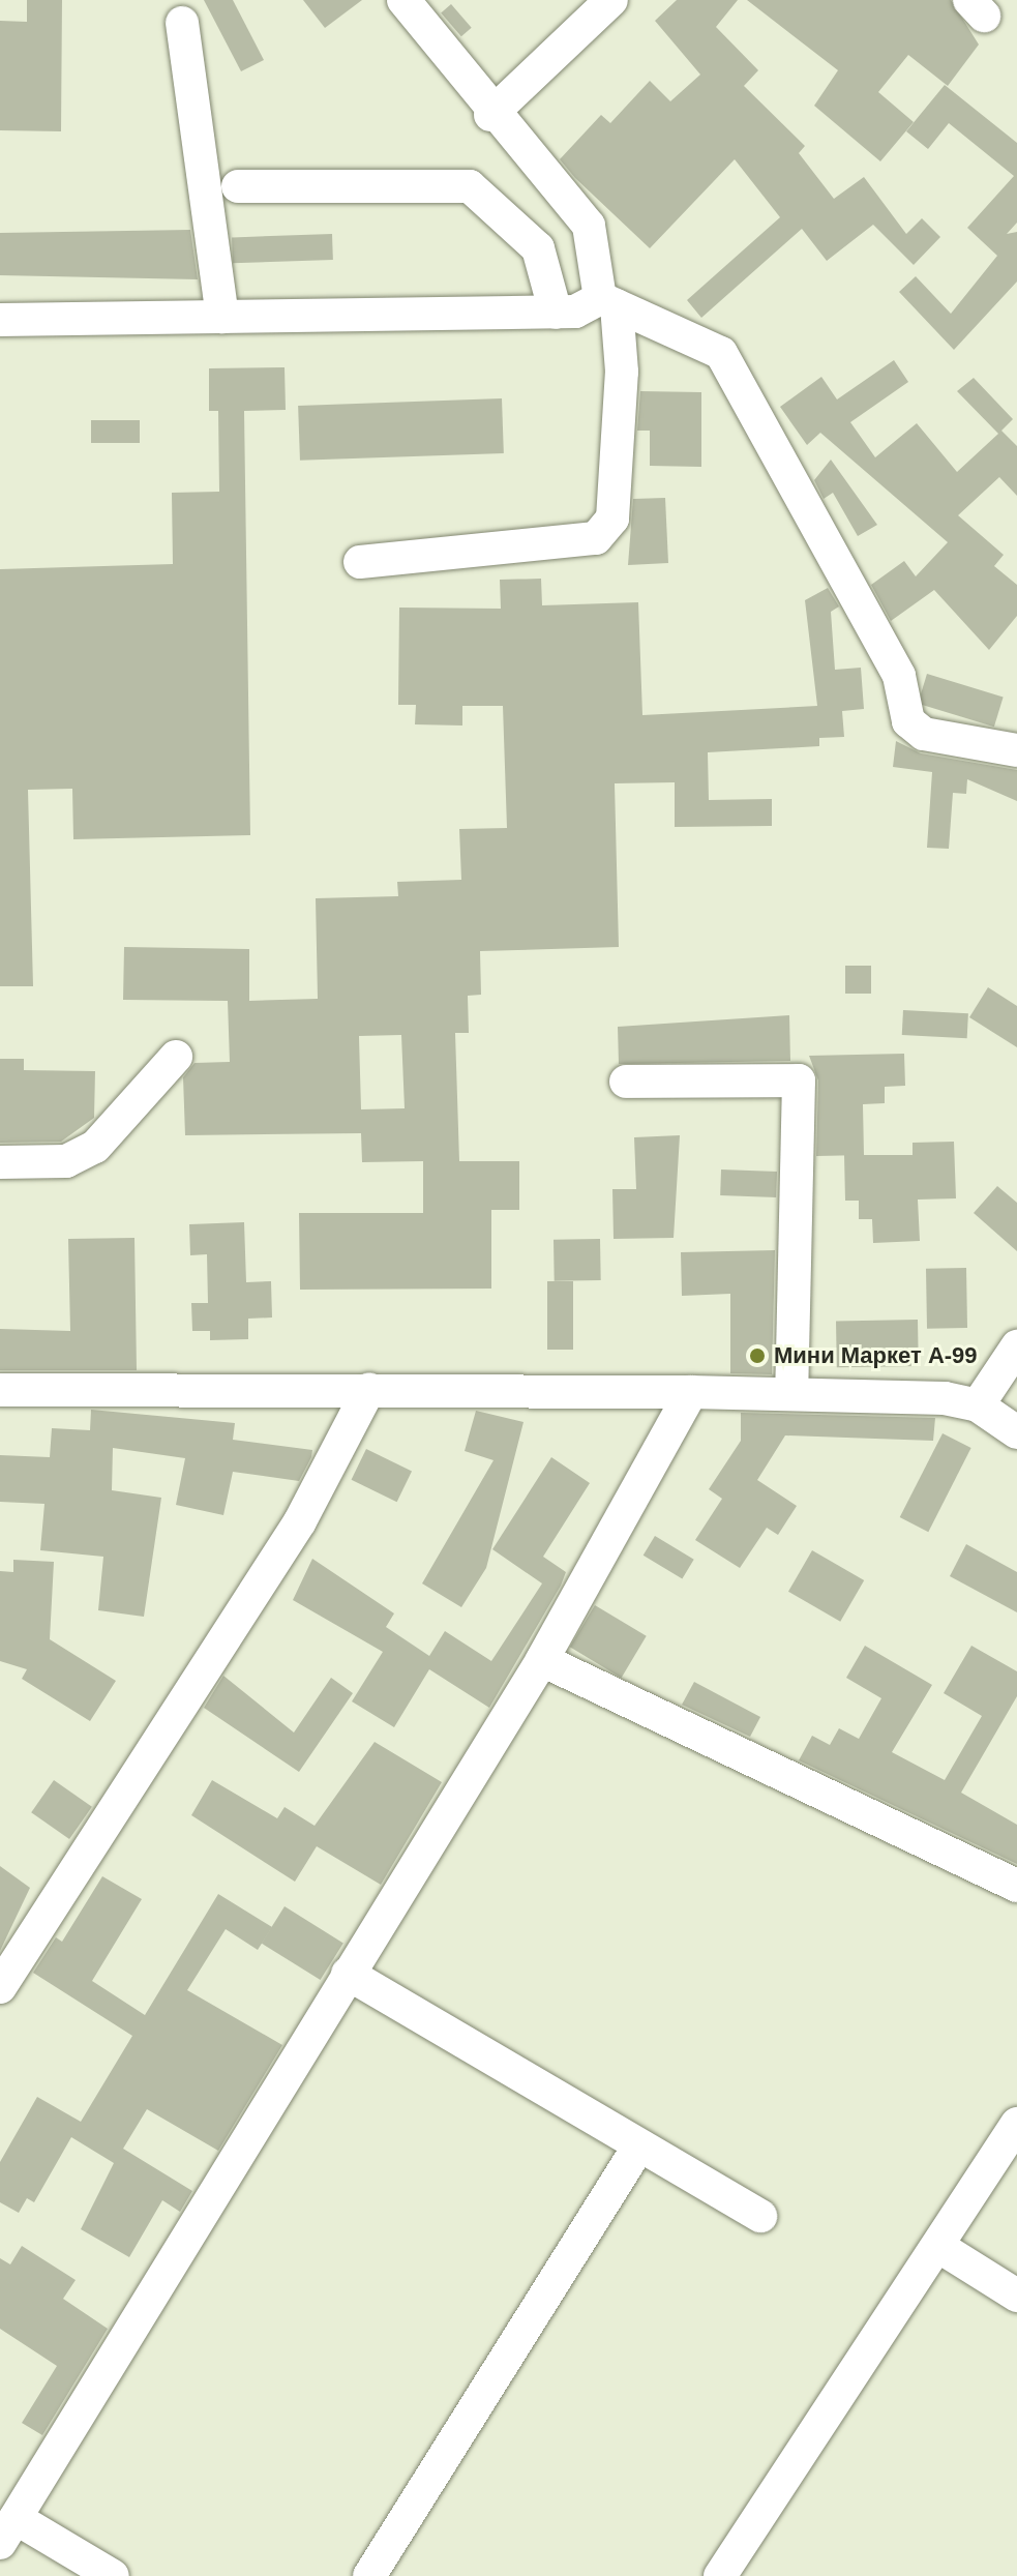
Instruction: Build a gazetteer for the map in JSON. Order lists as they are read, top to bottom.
{
  "places": ["Мини Маркет А-99"]
}
